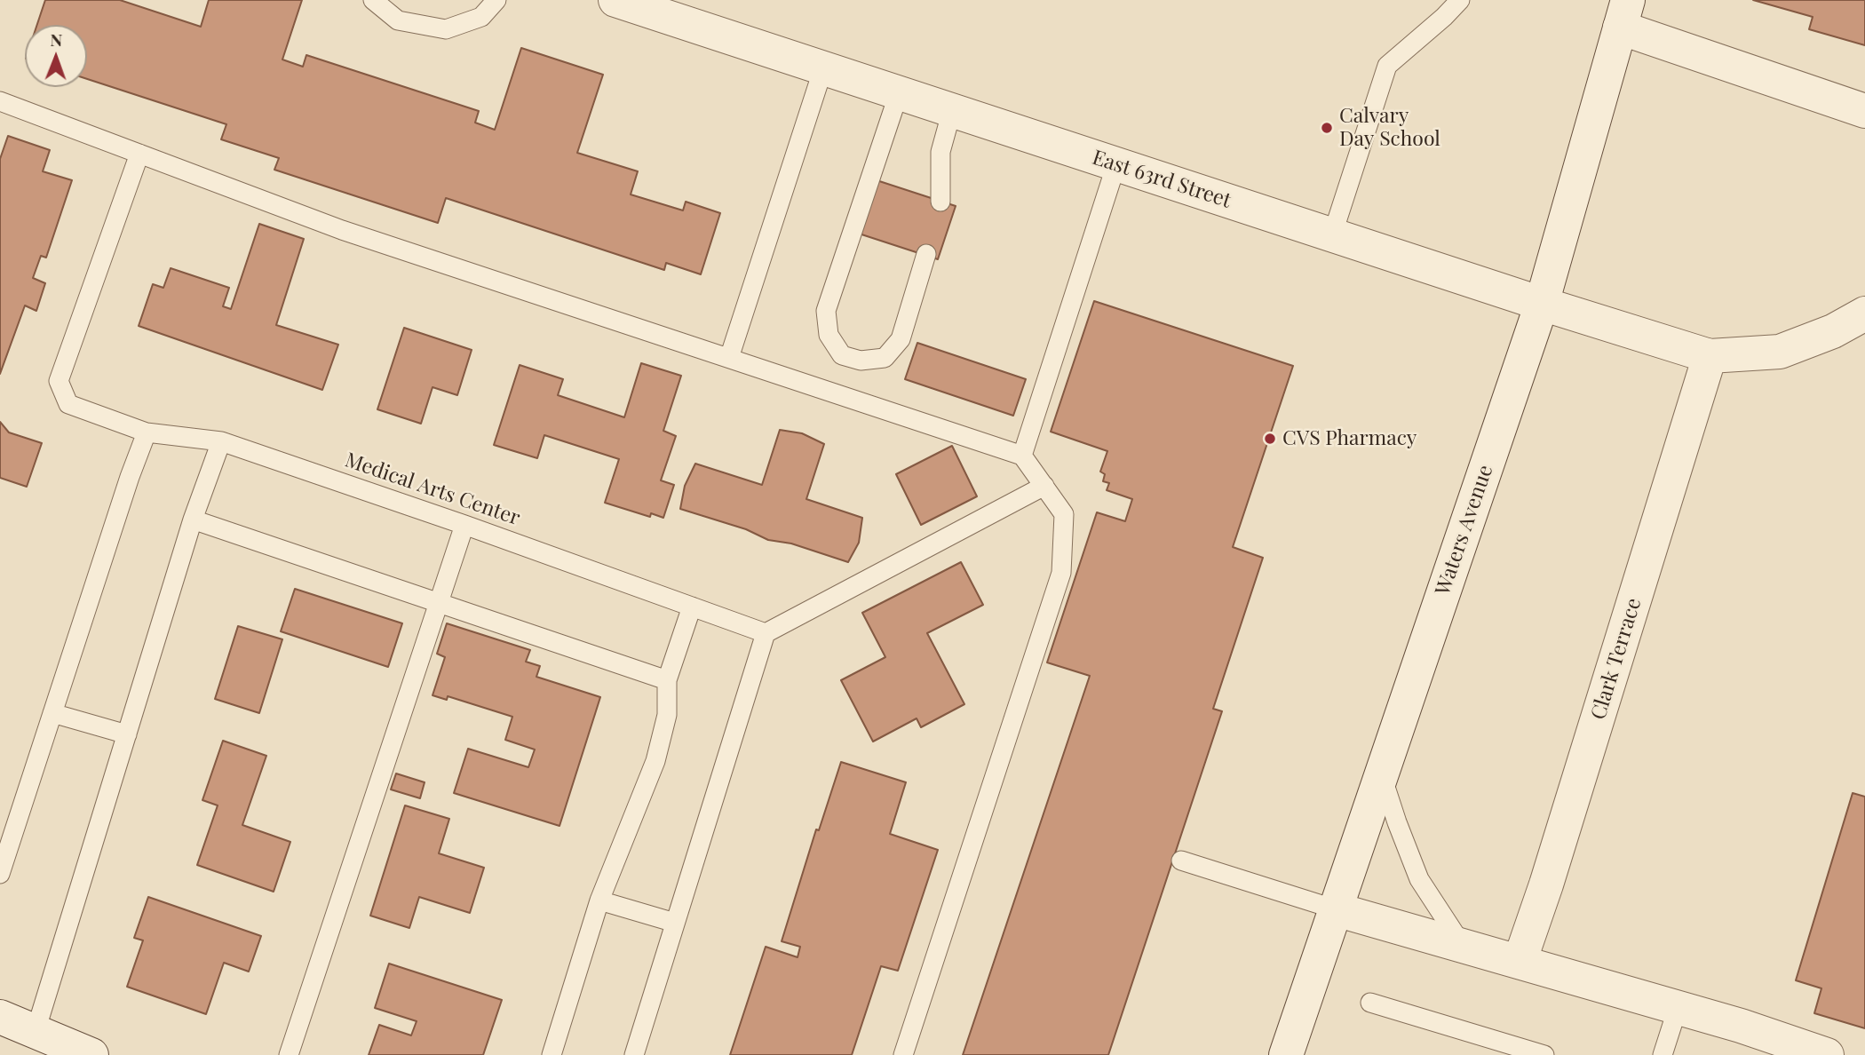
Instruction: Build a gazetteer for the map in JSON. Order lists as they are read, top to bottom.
{
  "streets": {
    "street": ["East 63rd Street", "Waters Avenue", "Clark Terrace"],
    "lane": ["Medical Arts Center"]
  },
  "crossings": [
    ["East 63rd Street", "Waters Avenue"],
    ["East 63rd Street", "Clark Terrace"]
  ],
  "places": ["Calvary Day School", "CVS Pharmacy"],
  "north": "top"
}
